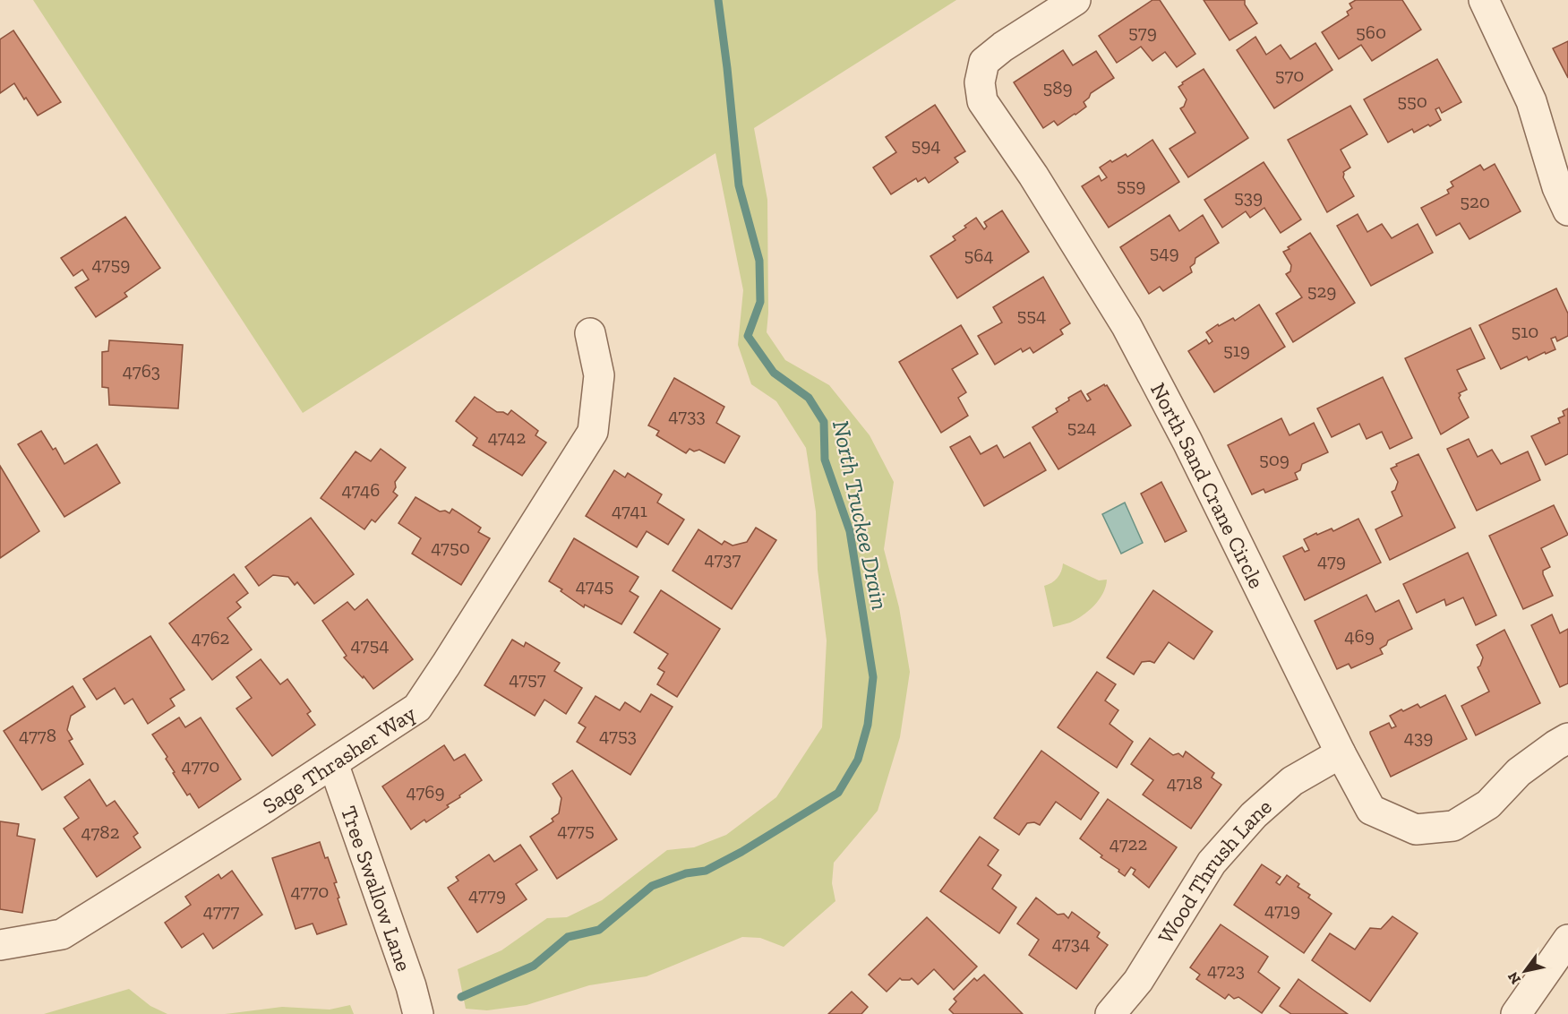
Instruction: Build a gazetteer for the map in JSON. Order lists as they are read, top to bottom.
{
  "streets": {
    "street": [
      "North Sand Crane Circle",
      "Sage Thrasher Way",
      "Wood Thrush Lane",
      "Tree Swallow Lane"
    ]
  },
  "crossings": [
    ["North Sand Crane Circle", "Wood Thrush Lane"],
    ["Sage Thrasher Way", "Tree Swallow Lane"]
  ],
  "water": ["North Truckee Drain"],
  "house_numbers": [
    "579",
    "560",
    "570",
    "589",
    "550",
    "594",
    "559",
    "539",
    "520",
    "549",
    "564",
    "4759",
    "529",
    "554",
    "510",
    "519",
    "4763",
    "4733",
    "524",
    "4742",
    "509",
    "4746",
    "4741",
    "4750",
    "4737",
    "479",
    "4745",
    "469",
    "4762",
    "4754",
    "4757",
    "4778",
    "4753",
    "439",
    "4770",
    "4718",
    "4769",
    "4775",
    "4782",
    "4722",
    "4770",
    "4779",
    "4719",
    "4777",
    "4734",
    "4723"
  ],
  "north": "bottom left"
}
